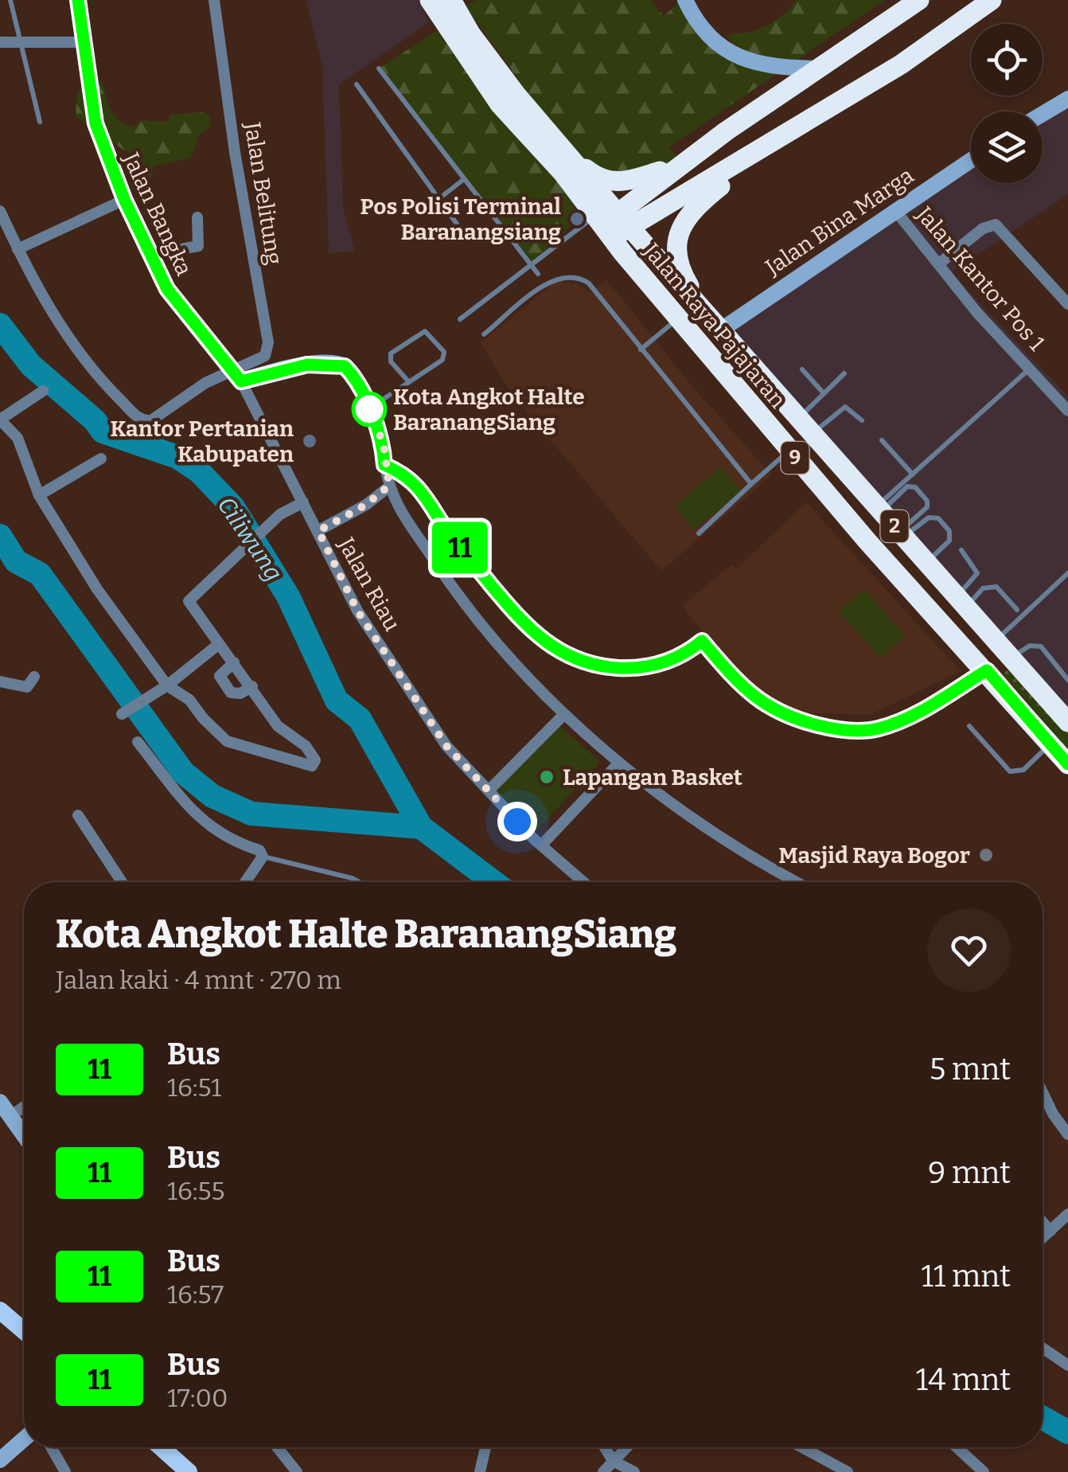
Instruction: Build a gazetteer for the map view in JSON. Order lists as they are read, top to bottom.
{
  "streets": {
    "highway": ["Jalan Raya Pajajaran", "9", "2"],
    "street": [
      "Jalan Belitung",
      "Jalan Bangka",
      "Jalan Bina Marga",
      "Jalan Kantor Pos 1",
      "Jalan Riau"
    ]
  },
  "crossings": [
    ["Jalan Belitung", "Jalan Bangka"],
    ["Jalan Belitung", "Jalan Riau"],
    ["Jalan Bangka", "Jalan Riau"],
    ["Jalan Bina Marga", "Jalan Kantor Pos 1"],
    ["Jalan Bina Marga", "Jalan Raya Pajajaran"],
    ["Jalan Raya Pajajaran", "2"]
  ],
  "water": ["Ciliwung"],
  "places": [
    "Pos Polisi Terminal Baranangsiang",
    "Kota Angkot Halte BaranangSiang",
    "Kantor Pertanian Kabupaten",
    "Lapangan Basket",
    "Masjid Raya Bogor"
  ],
  "lines": ["bus line 11"],
  "page": {
    "on_map": "11",
    "heading": ["Kota Angkot Halte BaranangSiang", "Jalan kaki · 4 mnt · 270 m"],
    "list": [
      {
        "mark": "11",
        "name": "Bus",
        "note": "16:51",
        "value": "5 mnt"
      },
      {
        "mark": "11",
        "name": "Bus",
        "note": "16:55",
        "value": "9 mnt"
      },
      {
        "mark": "11",
        "name": "Bus",
        "note": "16:57",
        "value": "11 mnt"
      },
      {
        "mark": "11",
        "name": "Bus",
        "note": "17:00",
        "value": "14 mnt"
      }
    ]
  }
}
